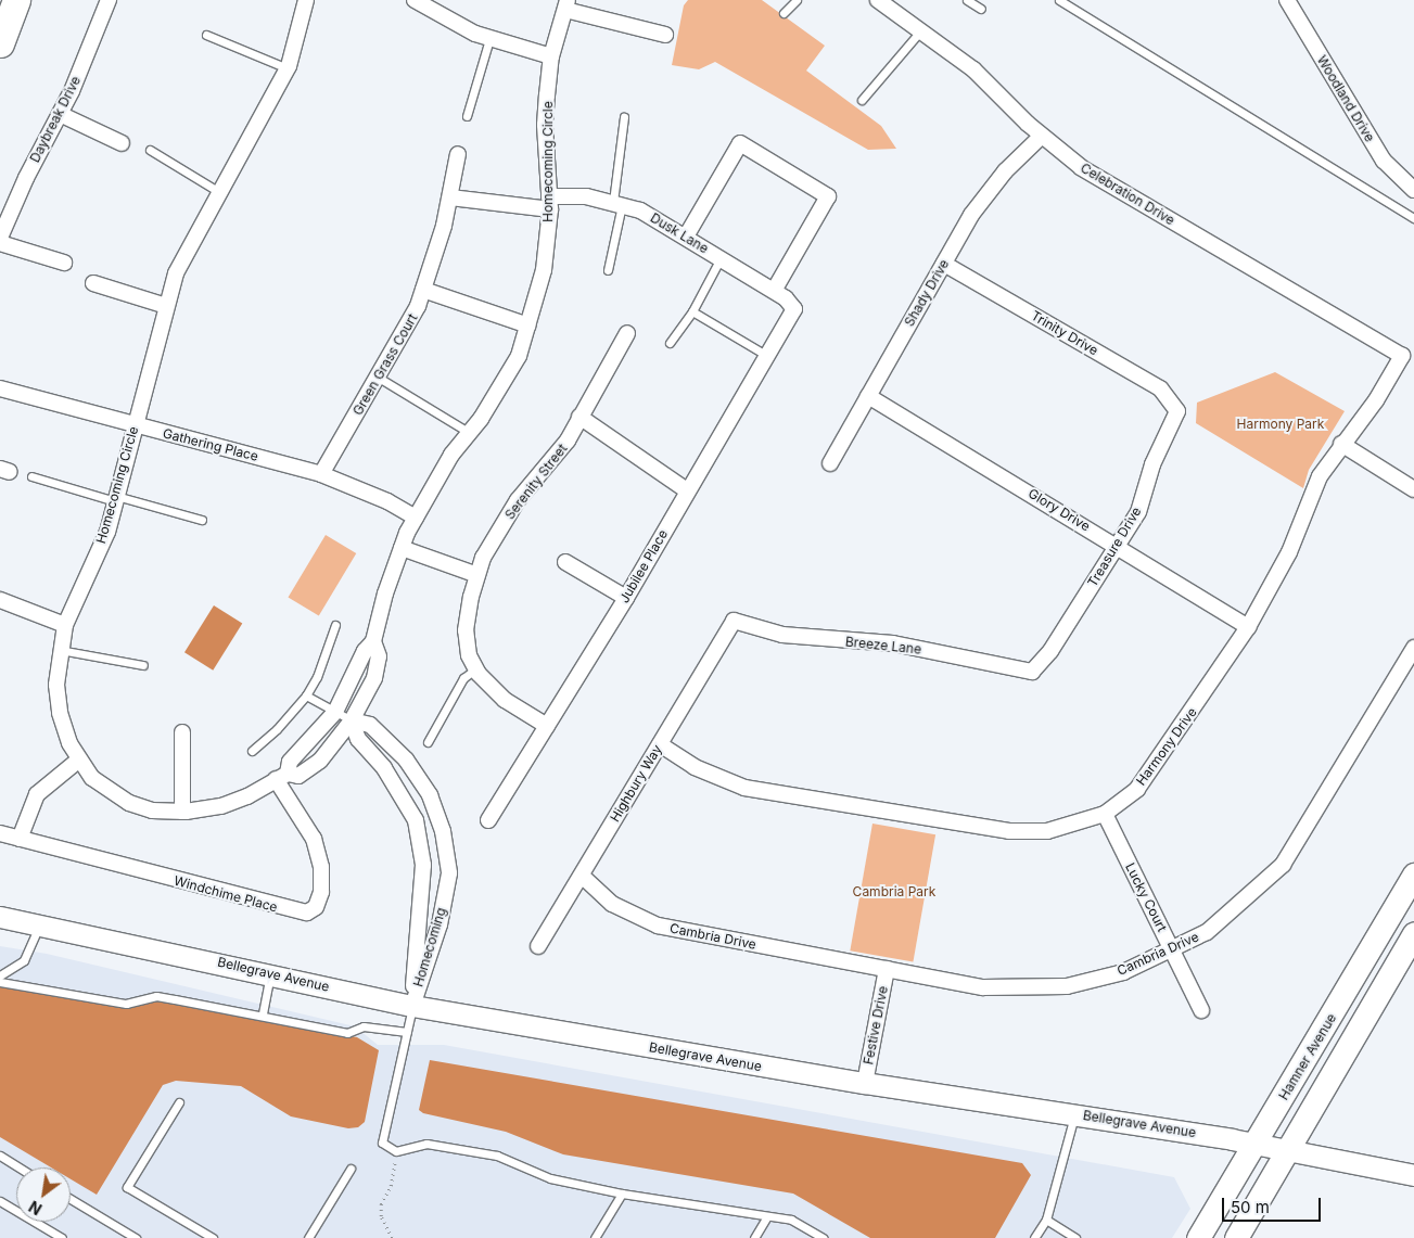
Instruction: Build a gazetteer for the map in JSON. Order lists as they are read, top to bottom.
{
  "streets": {
    "main road": ["Bellegrave Avenue", "Hamner Avenue"],
    "street": [
      "Woodland Drive",
      "Daybreak Drive",
      "Homecoming Circle",
      "Celebration Drive",
      "Dusk Lane",
      "Shady Drive",
      "Trinity Drive",
      "Green Grass Court",
      "Gathering Place",
      "Serenity Street",
      "Glory Drive",
      "Treasure Drive",
      "Jubilee Place",
      "Breeze Lane",
      "Harmony Drive",
      "Highbury Way",
      "Windchime Place",
      "Lucky Court",
      "Cambria Drive",
      "Homecoming",
      "Festive Drive"
    ]
  },
  "crossings": [
    ["Homecoming Circle", "Dusk Lane"],
    ["Homecoming Circle", "Gathering Place"],
    ["Homecoming Circle", "Windchime Place"],
    ["Homecoming Circle", "Homecoming"],
    ["Celebration Drive", "Shady Drive"],
    ["Celebration Drive", "Harmony Drive"],
    ["Dusk Lane", "Green Grass Court"],
    ["Dusk Lane", "Jubilee Place"],
    ["Shady Drive", "Trinity Drive"],
    ["Shady Drive", "Glory Drive"],
    ["Trinity Drive", "Treasure Drive"],
    ["Green Grass Court", "Gathering Place"],
    ["Serenity Street", "Jubilee Place"],
    ["Glory Drive", "Treasure Drive"],
    ["Glory Drive", "Harmony Drive"],
    ["Treasure Drive", "Breeze Lane"],
    ["Breeze Lane", "Highbury Way"],
    ["Harmony Drive", "Highbury Way"],
    ["Harmony Drive", "Lucky Court"],
    ["Highbury Way", "Cambria Drive"],
    ["Lucky Court", "Cambria Drive"],
    ["Cambria Drive", "Festive Drive"],
    ["Homecoming", "Bellegrave Avenue"],
    ["Bellegrave Avenue", "Festive Drive"],
    ["Bellegrave Avenue", "Hamner Avenue"]
  ],
  "parks": ["Harmony Park", "Cambria Park"],
  "scale_bar": "50 m",
  "north": "bottom left"
}
